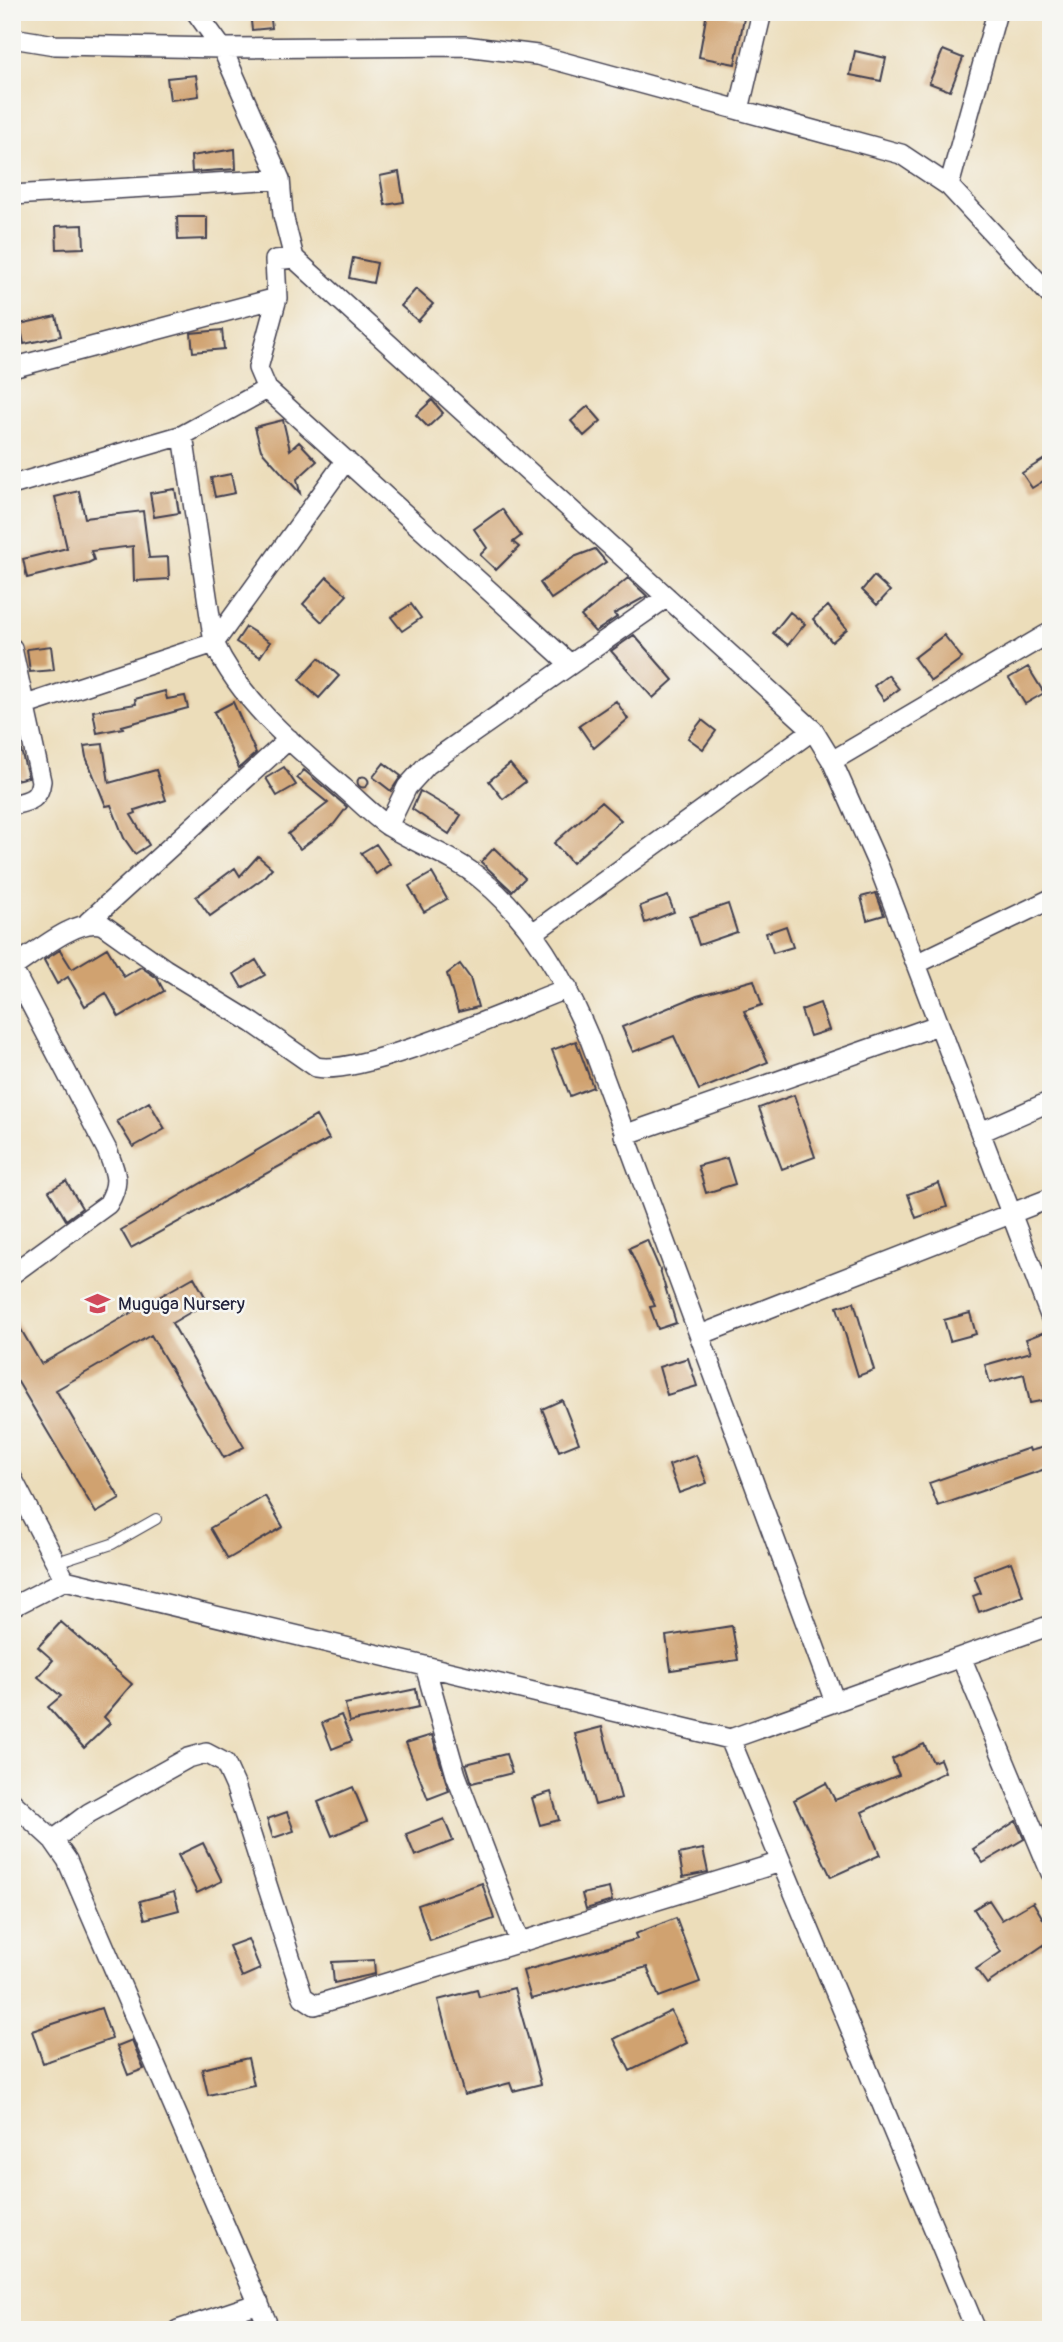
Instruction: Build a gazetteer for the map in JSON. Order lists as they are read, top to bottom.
{
  "places": {
    "school or university": ["Muguga Nursery"]
  }
}
